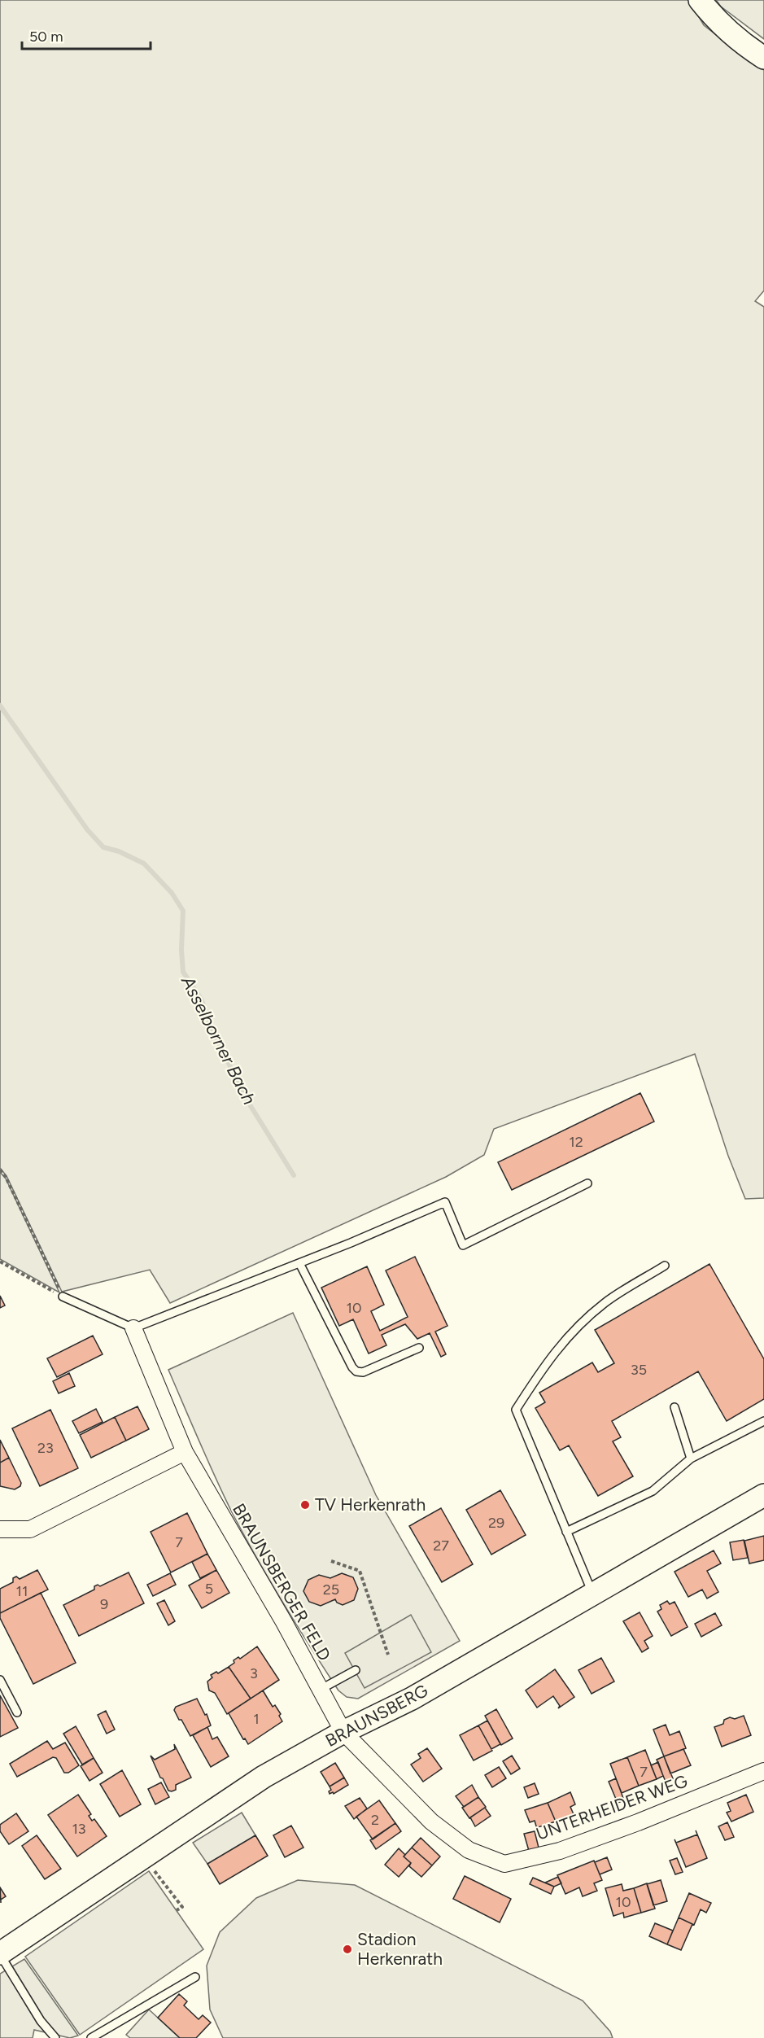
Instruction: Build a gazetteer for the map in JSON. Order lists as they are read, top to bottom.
{
  "streets": {
    "main road": ["BRAUNSBERG"],
    "street": ["BRAUNSBERGER FELD", "UNTERHEIDER WEG"]
  },
  "crossings": [
    ["BRAUNSBERGER FELD", "BRAUNSBERG"],
    ["BRAUNSBERGER FELD", "UNTERHEIDER WEG"],
    ["BRAUNSBERG", "UNTERHEIDER WEG"]
  ],
  "water": ["Asselborner Bach"],
  "places": ["TV Herkenrath", "Stadion Herkenrath"],
  "house_numbers": [
    "12",
    "10",
    "35",
    "23",
    "29",
    "7",
    "27",
    "5",
    "25",
    "11",
    "9",
    "3",
    "1",
    "7",
    "2",
    "13",
    "10"
  ],
  "scale_bar": "50 m"
}
